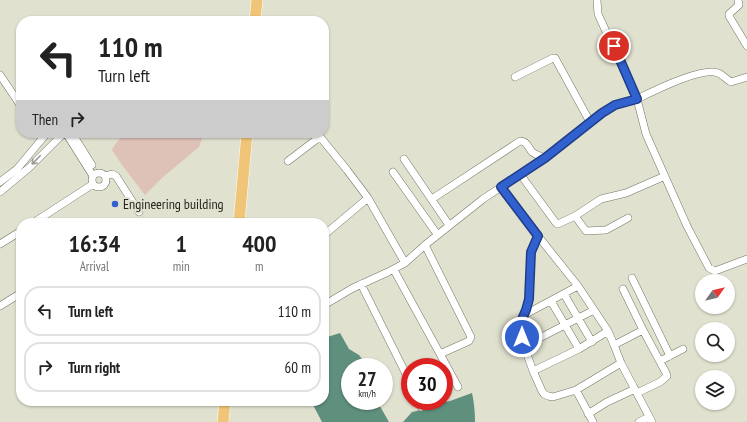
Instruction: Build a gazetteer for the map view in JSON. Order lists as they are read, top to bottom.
{
  "places": ["Engineering building"],
  "north": "top right",
  "page": {
    "turn": ["110 m", "Turn left"],
    "then": "Then",
    "eta": [
      "16:34",
      "Arrival",
      "1",
      "min",
      "400",
      "m"
    ],
    "list": [
      {
        "name": "Turn left",
        "value": "110 m"
      },
      {
        "name": "Turn right",
        "value": "60 m"
      }
    ],
    "speed": "27 km/h",
    "limit": "30"
  }
}
